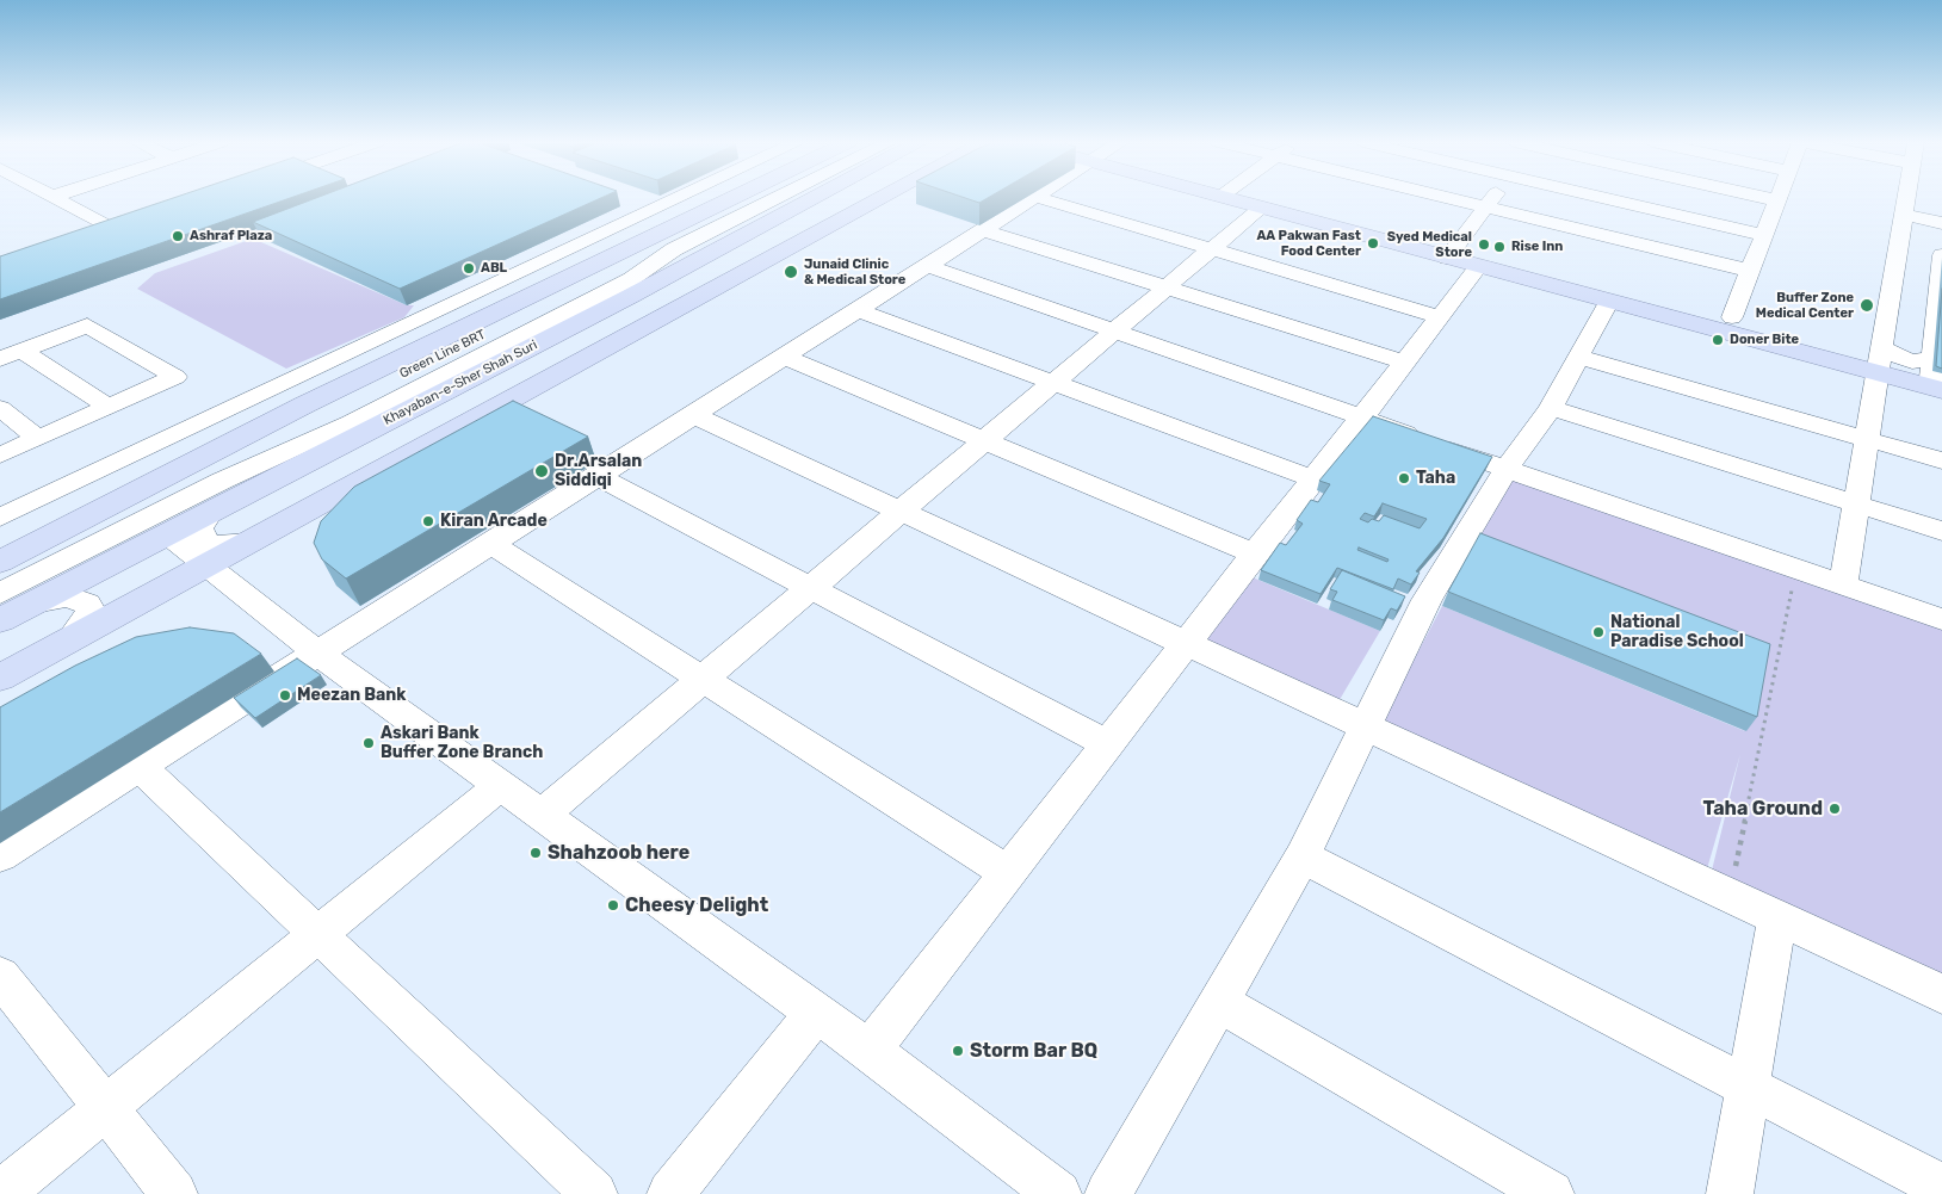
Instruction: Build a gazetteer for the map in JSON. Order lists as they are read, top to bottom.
{
  "streets": {
    "main road": ["Khayaban-e-Sher Shah Suri"],
    "street": ["Green Line BRT"]
  },
  "places": [
    "Ashraf Plaza",
    "AA Pakwan Fast Food Center",
    "Syed Medical Store",
    "Rise Inn",
    "ABL",
    "Junaid Clinic & Medical Store",
    "Buffer Zone Medical Center",
    "Doner Bite",
    "Dr.Arsalan Siddiqi",
    "Taha",
    "Kiran Arcade",
    "National Paradise School",
    "Meezan Bank",
    "Askari Bank Buffer Zone Branch",
    "Taha Ground",
    "Shahzoob here",
    "Cheesy Delight",
    "Storm Bar BQ"
  ]
}
